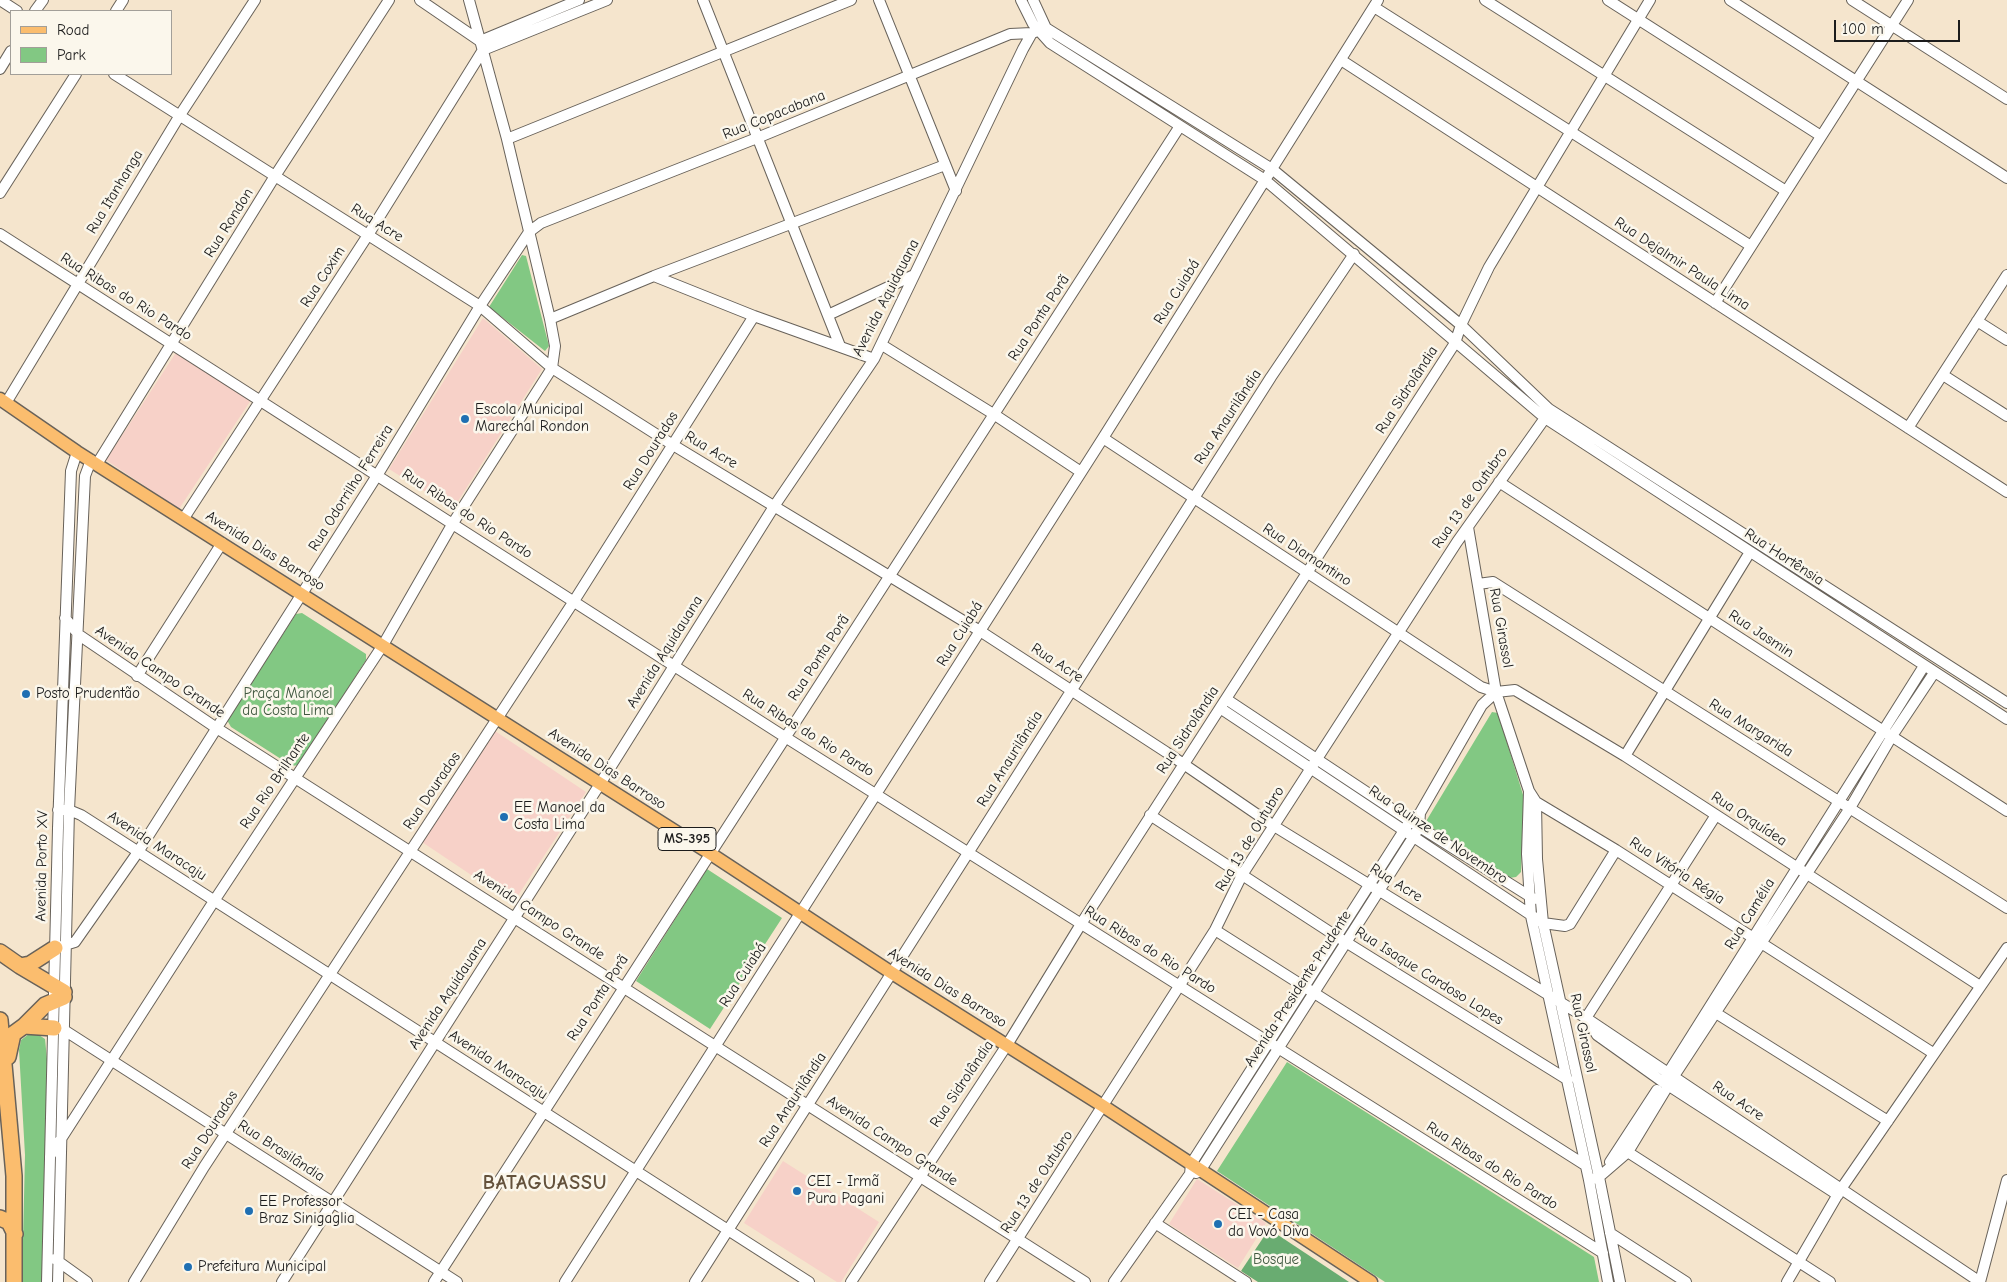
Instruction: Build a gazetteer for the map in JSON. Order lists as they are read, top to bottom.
{
  "streets": {
    "main road": ["Avenida Dias Barroso", "MS-395"],
    "street": [
      "Rua Copacabana",
      "Rua Itanhanga",
      "Rua Rondon",
      "Rua Acre",
      "Rua Dejalmir Paula Lima",
      "Rua Coxim",
      "Rua Cuiabá",
      "Rua Ribas do Rio Pardo",
      "Avenida Aquidauana",
      "Rua Ponta Porã",
      "Rua Sidrolândia",
      "Rua Anaurilândia",
      "Rua Dourados",
      "Rua Odorrilho Ferreira",
      "Rua 13 de Outubro",
      "Rua Diamantino",
      "Rua Hortênsia",
      "Rua Girassol",
      "Rua Jasmin",
      "Avenida Campo Grande",
      "Rua Margarida",
      "Rua Rio Brilhante",
      "Rua Orquídea",
      "Rua Quinze de Novembro",
      "Avenida Maracaju",
      "Avenida Porto XV",
      "Rua Vitória Régia",
      "Rua Isaque Cardoso Lopes",
      "Avenida Presidente Prudente",
      "Rua Brasilândia"
    ]
  },
  "crossings": [
    ["Rua Copacabana", "Avenida Aquidauana"],
    ["Rua Copacabana", "Rua Odorrilho Ferreira"],
    ["Rua Copacabana", "Rua Hortênsia"],
    ["Rua Itanhanga", "Rua Acre"],
    ["Rua Itanhanga", "Rua Ribas do Rio Pardo"],
    ["Rua Itanhanga", "Avenida Dias Barroso"],
    ["Rua Rondon", "Rua Acre"],
    ["Rua Rondon", "Rua Ribas do Rio Pardo"],
    ["Rua Rondon", "Avenida Dias Barroso"],
    ["Rua Rondon", "Avenida Porto XV"],
    ["Rua Acre", "Rua Coxim"],
    ["Rua Acre", "Rua Cuiabá"],
    ["Rua Acre", "Avenida Aquidauana"],
    ["Rua Acre", "Rua Ponta Porã"],
    ["Rua Acre", "Rua Sidrolândia"],
    ["Rua Acre", "Rua Anaurilândia"],
    ["Rua Acre", "Rua Dourados"],
    ["Rua Acre", "Rua Odorrilho Ferreira"],
    ["Rua Acre", "Rua 13 de Outubro"],
    ["Rua Acre", "Rua Girassol"],
    ["Rua Acre", "Rua Rio Brilhante"],
    ["Rua Acre", "Avenida Presidente Prudente"],
    ["Rua Dejalmir Paula Lima", "Rua Cuiabá"],
    ["Rua Dejalmir Paula Lima", "Rua Sidrolândia"],
    ["Rua Coxim", "Rua Ribas do Rio Pardo"],
    ["Rua Coxim", "Avenida Dias Barroso"],
    ["Rua Cuiabá", "Rua Ribas do Rio Pardo"],
    ["Rua Cuiabá", "Avenida Dias Barroso"],
    ["Rua Cuiabá", "Rua Diamantino"],
    ["Rua Cuiabá", "Rua Hortênsia"],
    ["Rua Cuiabá", "Avenida Campo Grande"],
    ["Rua Cuiabá", "Avenida Maracaju"],
    ["Rua Ribas do Rio Pardo", "Avenida Aquidauana"],
    ["Rua Ribas do Rio Pardo", "Rua Ponta Porã"],
    ["Rua Ribas do Rio Pardo", "Rua Sidrolândia"],
    ["Rua Ribas do Rio Pardo", "Rua Anaurilândia"],
    ["Rua Ribas do Rio Pardo", "Rua Dourados"],
    ["Rua Ribas do Rio Pardo", "Rua Odorrilho Ferreira"],
    ["Rua Ribas do Rio Pardo", "Rua 13 de Outubro"],
    ["Rua Ribas do Rio Pardo", "Rua Girassol"],
    ["Rua Ribas do Rio Pardo", "Rua Rio Brilhante"],
    ["Rua Ribas do Rio Pardo", "Avenida Presidente Prudente"],
    ["Avenida Aquidauana", "Avenida Dias Barroso"],
    ["Avenida Aquidauana", "Rua Hortênsia"],
    ["Avenida Aquidauana", "Avenida Campo Grande"],
    ["Avenida Aquidauana", "Avenida Maracaju"],
    ["Avenida Aquidauana", "Rua Brasilândia"],
    ["Rua Ponta Porã", "Avenida Dias Barroso"],
    ["Rua Ponta Porã", "Rua Hortênsia"],
    ["Rua Ponta Porã", "Avenida Campo Grande"],
    ["Rua Ponta Porã", "Avenida Maracaju"],
    ["Rua Ponta Porã", "Rua Brasilândia"],
    ["Rua Sidrolândia", "Avenida Dias Barroso"],
    ["Rua Sidrolândia", "Rua Diamantino"],
    ["Rua Sidrolândia", "Rua Hortênsia"],
    ["Rua Sidrolândia", "Avenida Campo Grande"],
    ["Rua Sidrolândia", "Rua Quinze de Novembro"],
    ["Rua Sidrolândia", "Rua Isaque Cardoso Lopes"],
    ["Rua Anaurilândia", "Avenida Dias Barroso"],
    ["Rua Anaurilândia", "Rua Diamantino"],
    ["Rua Anaurilândia", "Rua Hortênsia"],
    ["Rua Anaurilândia", "Avenida Campo Grande"],
    ["Rua Anaurilândia", "Avenida Maracaju"],
    ["Rua Dourados", "Avenida Dias Barroso"],
    ["Rua Dourados", "Avenida Campo Grande"],
    ["Rua Dourados", "Avenida Maracaju"],
    ["Rua Dourados", "Rua Brasilândia"],
    ["Rua Odorrilho Ferreira", "Avenida Dias Barroso"],
    ["Rua Odorrilho Ferreira", "Avenida Campo Grande"],
    ["Rua Odorrilho Ferreira", "Avenida Maracaju"],
    ["Rua Odorrilho Ferreira", "Avenida Porto XV"],
    ["Rua 13 de Outubro", "Avenida Dias Barroso"],
    ["Rua 13 de Outubro", "Rua Diamantino"],
    ["Rua 13 de Outubro", "Rua Hortênsia"],
    ["Rua 13 de Outubro", "Rua Girassol"],
    ["Rua 13 de Outubro", "Rua Jasmin"],
    ["Rua 13 de Outubro", "Avenida Campo Grande"],
    ["Rua 13 de Outubro", "Rua Quinze de Novembro"],
    ["Rua 13 de Outubro", "Rua Isaque Cardoso Lopes"],
    ["Avenida Dias Barroso", "Rua Rio Brilhante"],
    ["Avenida Dias Barroso", "Avenida Porto XV"],
    ["Avenida Dias Barroso", "Avenida Presidente Prudente"],
    ["Rua Diamantino", "Rua Girassol"],
    ["Rua Diamantino", "Rua Orquídea"],
    ["Rua Diamantino", "Avenida Presidente Prudente"],
    ["Rua Girassol", "Rua Margarida"],
    ["Rua Girassol", "Rua Orquídea"],
    ["Rua Girassol", "Rua Quinze de Novembro"],
    ["Rua Girassol", "Rua Vitória Régia"],
    ["Rua Girassol", "Rua Isaque Cardoso Lopes"],
    ["Rua Girassol", "Avenida Presidente Prudente"],
    ["Avenida Campo Grande", "Rua Rio Brilhante"],
    ["Avenida Campo Grande", "Avenida Porto XV"],
    ["Rua Rio Brilhante", "Avenida Maracaju"],
    ["Rua Rio Brilhante", "Avenida Porto XV"],
    ["Rua Rio Brilhante", "Rua Brasilândia"],
    ["Rua Orquídea", "Avenida Presidente Prudente"],
    ["Rua Quinze de Novembro", "Rua Vitória Régia"],
    ["Rua Quinze de Novembro", "Avenida Presidente Prudente"],
    ["Avenida Maracaju", "Avenida Porto XV"],
    ["Avenida Porto XV", "Rua Brasilândia"],
    ["Rua Isaque Cardoso Lopes", "Avenida Presidente Prudente"]
  ],
  "districts": ["BATAGUASSU"],
  "parks": ["Praça Manoel da Costa Lima", "Bosque"],
  "places": [
    "Escola Municipal Marechal Rondon",
    "Posto Prudentão",
    "EE Manoel da Costa Lima",
    "CEI - Irmã Pura Pagani",
    "EE Professor Braz Sinigaglia",
    "CEI - Casa da Vovó Diva",
    "Prefeitura Municipal"
  ],
  "legend": ["Road", "Park"],
  "scale_bar": "100 m"
}
